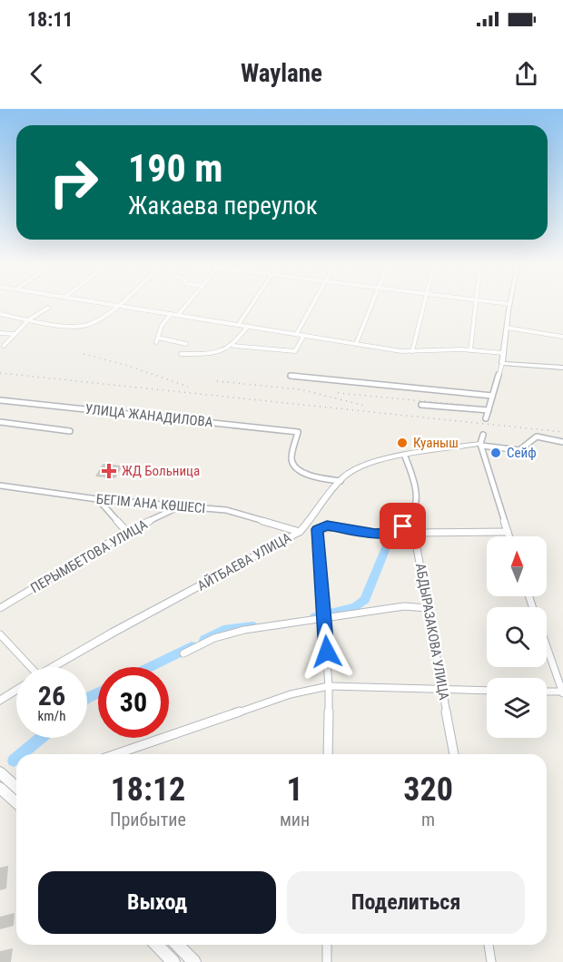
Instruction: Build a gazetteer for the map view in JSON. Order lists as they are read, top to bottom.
{
  "streets": {
    "street": [
      "УЛИЦА ЖАНАДИЛОВА",
      "БЕГІМ АНА КӨШЕСІ",
      "ПЕРЫМБЕТОВА УЛИЦА",
      "АЙТБАЕВА УЛИЦА",
      "АБДЫРАЗАКОВА УЛИЦА"
    ]
  },
  "crossings": [
    ["УЛИЦА ЖАНАДИЛОВА", "АЙТБАЕВА УЛИЦА"],
    ["БЕГІМ АНА КӨШЕСІ", "ПЕРЫМБЕТОВА УЛИЦА"],
    ["БЕГІМ АНА КӨШЕСІ", "АЙТБАЕВА УЛИЦА"]
  ],
  "places": {
    "other": ["Куаныш", "Сейф"],
    "health": ["ЖД Больница"]
  },
  "north": "top",
  "page": {
    "status": "18:11",
    "header": "Waylane",
    "turn": ["190 m", "Жакаева переулок"],
    "speed": "26 km/h",
    "limit": "30",
    "eta": [
      "18:12",
      "Прибытие",
      "1",
      "мин",
      "320",
      "m"
    ],
    "buttons": ["Выход", "Поделиться"]
  }
}
